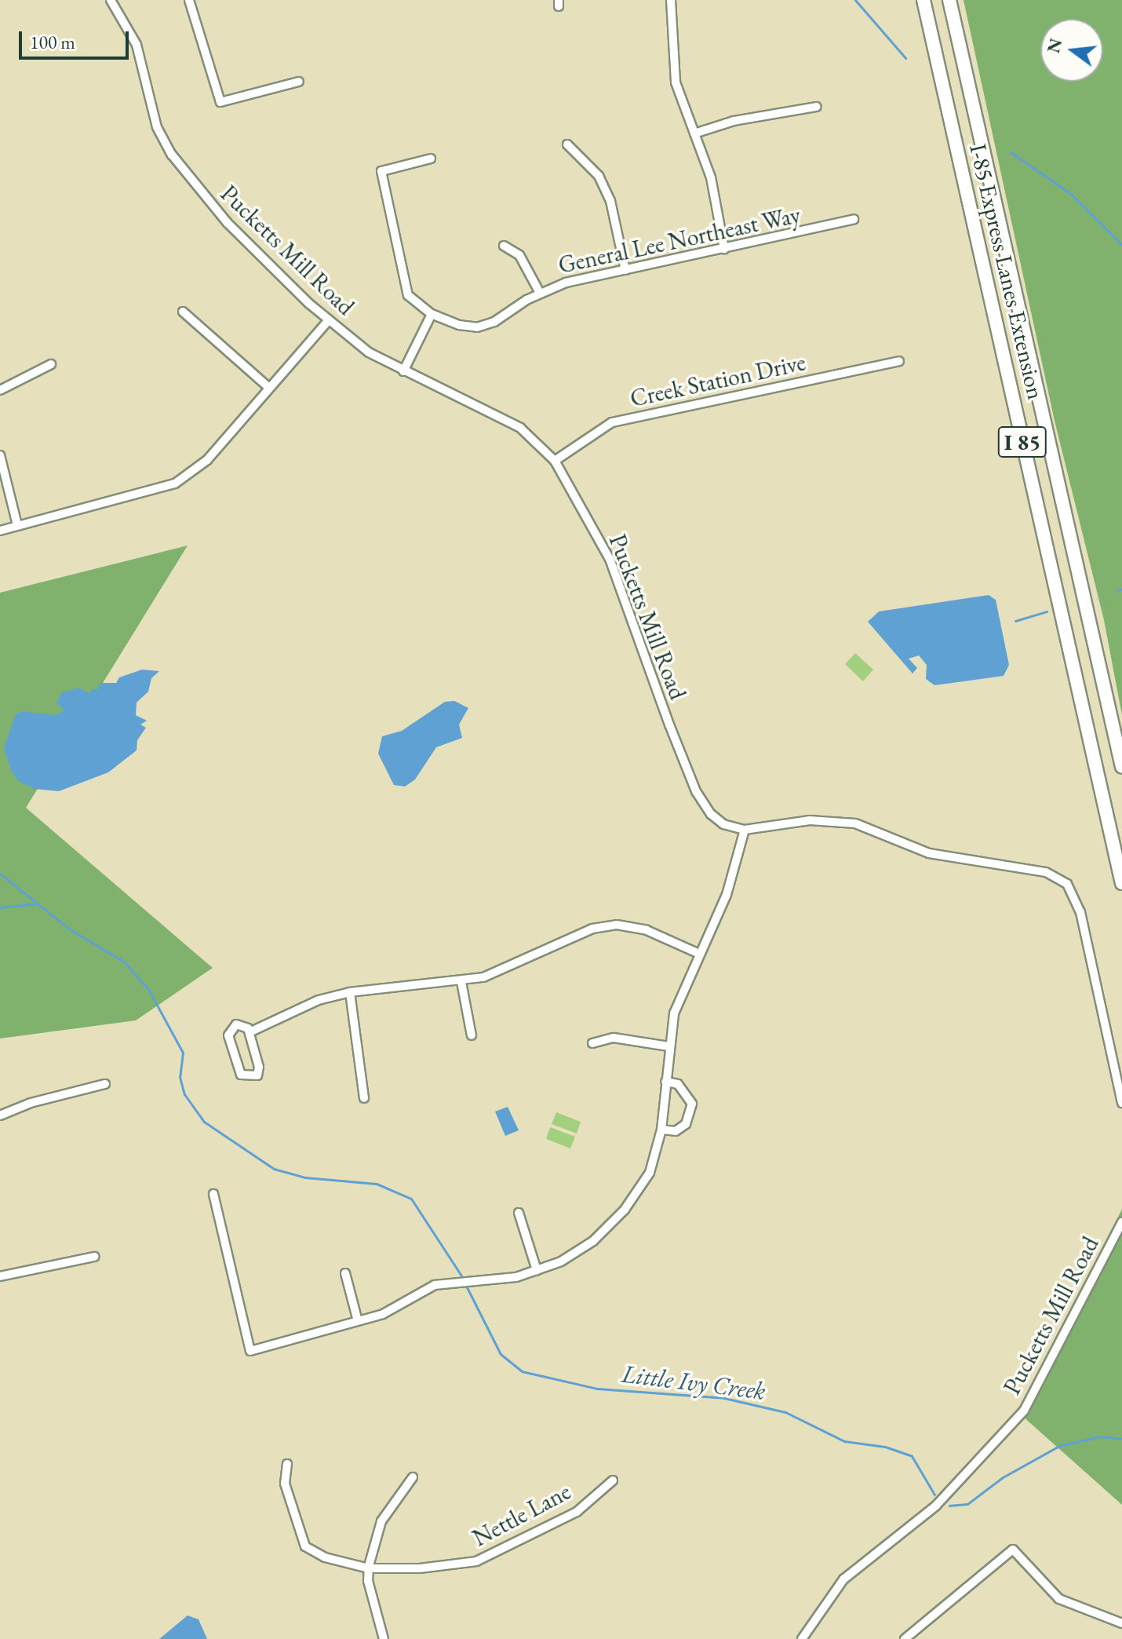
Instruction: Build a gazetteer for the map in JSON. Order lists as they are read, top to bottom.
{
  "streets": {
    "highway": ["I-85 Express Lanes Extension", "I 85"],
    "street": [
      "General Lee Northeast Way",
      "Pucketts Mill Road",
      "Creek Station Drive",
      "Nettle Lane"
    ]
  },
  "crossings": [
    ["Pucketts Mill Road", "Creek Station Drive"]
  ],
  "water": ["Little Ivy Creek"],
  "scale_bar": "100 m",
  "north": "left"
}
